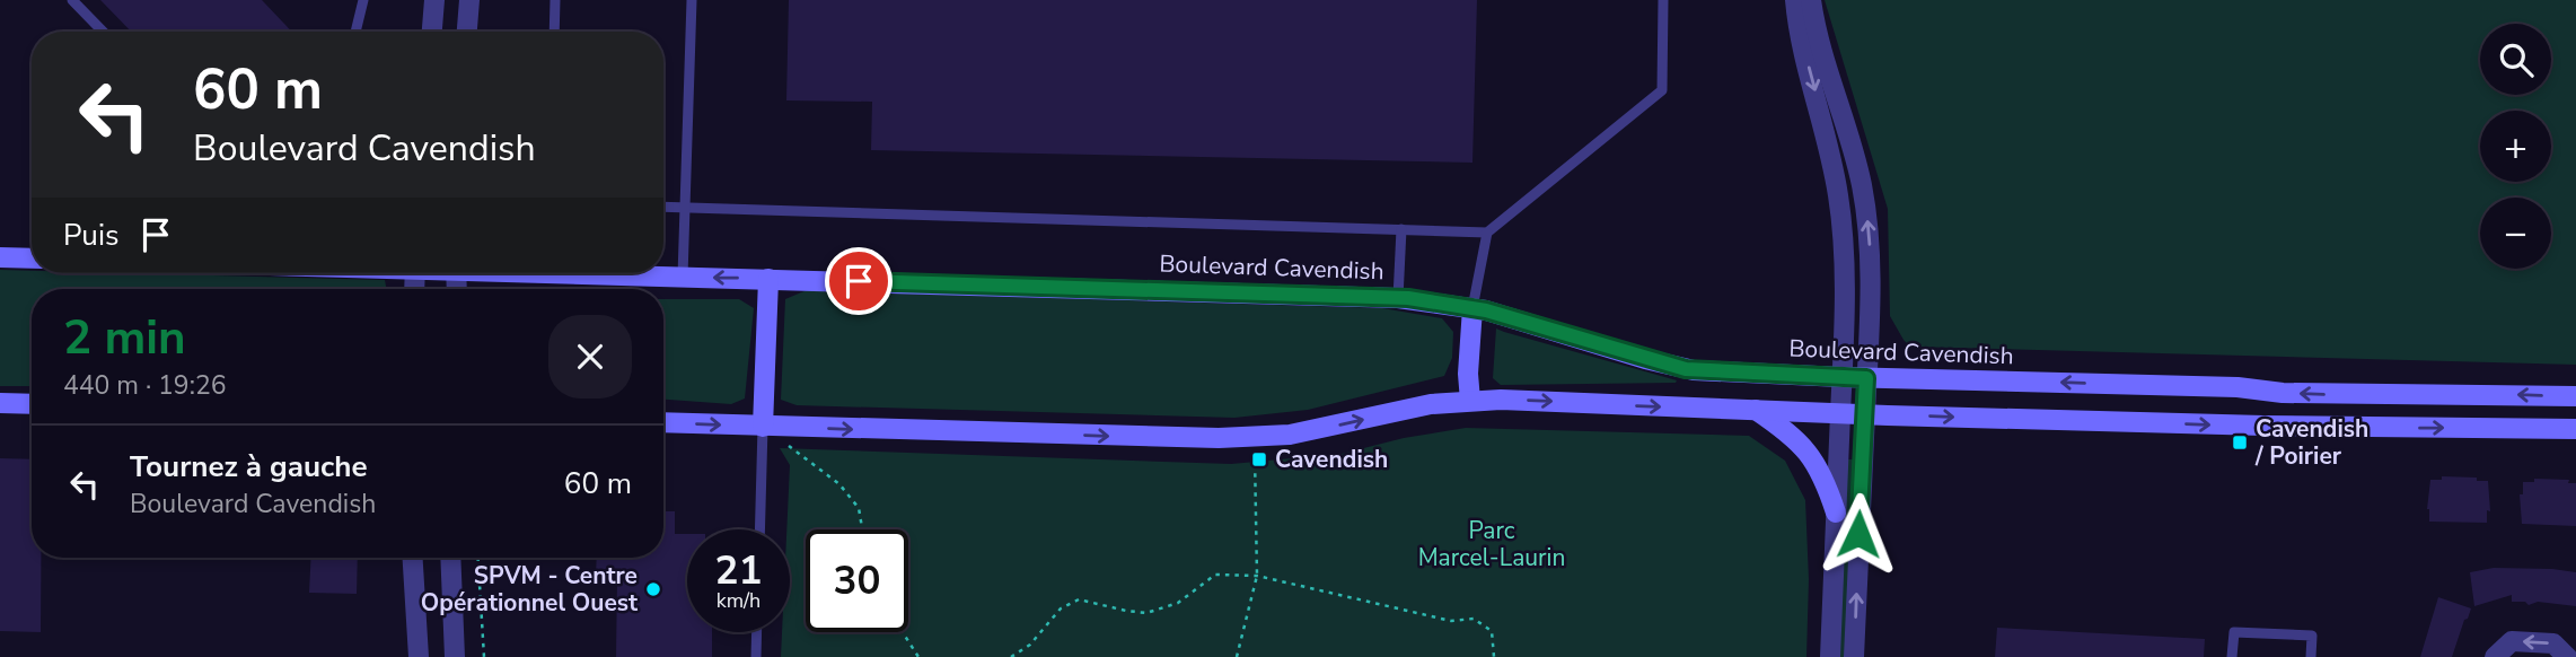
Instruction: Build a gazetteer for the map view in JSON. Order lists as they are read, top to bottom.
{
  "streets": {
    "main road": ["Boulevard Cavendish"]
  },
  "parks": ["Parc Marcel-Laurin"],
  "places": {
    "transit": ["Cavendish / Poirier", "Cavendish"],
    "other": ["SPVM - Centre Opérationnel Ouest"]
  },
  "page": {
    "map_buttons": ["+", "−"],
    "turn": ["60 m", "Boulevard Cavendish"],
    "then": "Puis",
    "heading": ["2 min", "440 m · 19:26"],
    "list": [
      {
        "name": "Tournez à gauche",
        "note": "Boulevard Cavendish",
        "value": "60 m"
      }
    ],
    "speed": "21 km/h",
    "limit": "30"
  }
}
